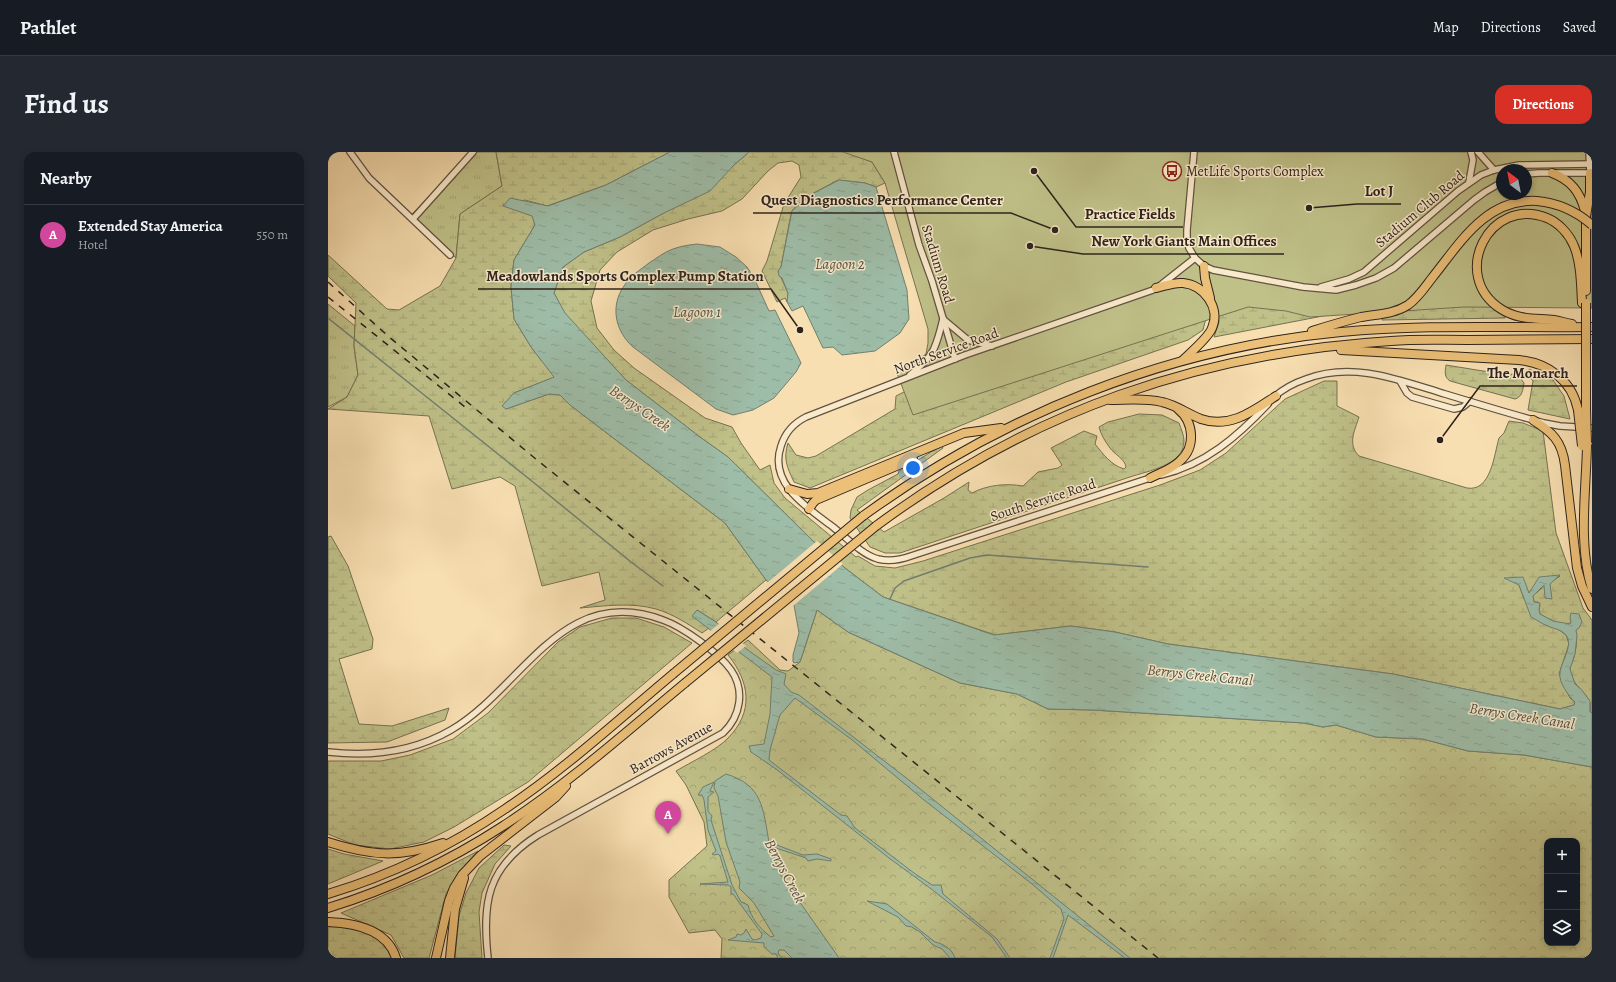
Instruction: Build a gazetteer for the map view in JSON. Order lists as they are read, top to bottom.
{
  "streets": {
    "street": [
      "Stadium Club Road",
      "Stadium Road",
      "North Service Road",
      "South Service Road",
      "Barrows Avenue"
    ]
  },
  "crossings": [
    ["Stadium Club Road", "North Service Road"],
    ["Stadium Road", "North Service Road"],
    ["North Service Road", "South Service Road"]
  ],
  "water": [
    "Lagoon 2",
    "Lagoon 1",
    "Berrys Creek",
    "Berrys Creek Canal"
  ],
  "places": {
    "other": [
      "Practice Fields",
      "Lot J",
      "Quest Diagnostics Performance Center",
      "New York Giants Main Offices",
      "Meadowlands Sports Complex Pump Station",
      "The Monarch"
    ],
    "bus stop": ["MetLife Sports Complex"]
  },
  "north": "top left",
  "page": {
    "header": "Pathlet",
    "nav": ["Map", "Directions", "Saved"],
    "title": "Find us",
    "buttons": "Directions",
    "heading": "Nearby",
    "list": [
      {
        "mark": "A",
        "name": "Extended Stay America",
        "note": "Hotel",
        "value": "550 m"
      }
    ],
    "pins": "A",
    "map_buttons": ["+", "−"]
  }
}
